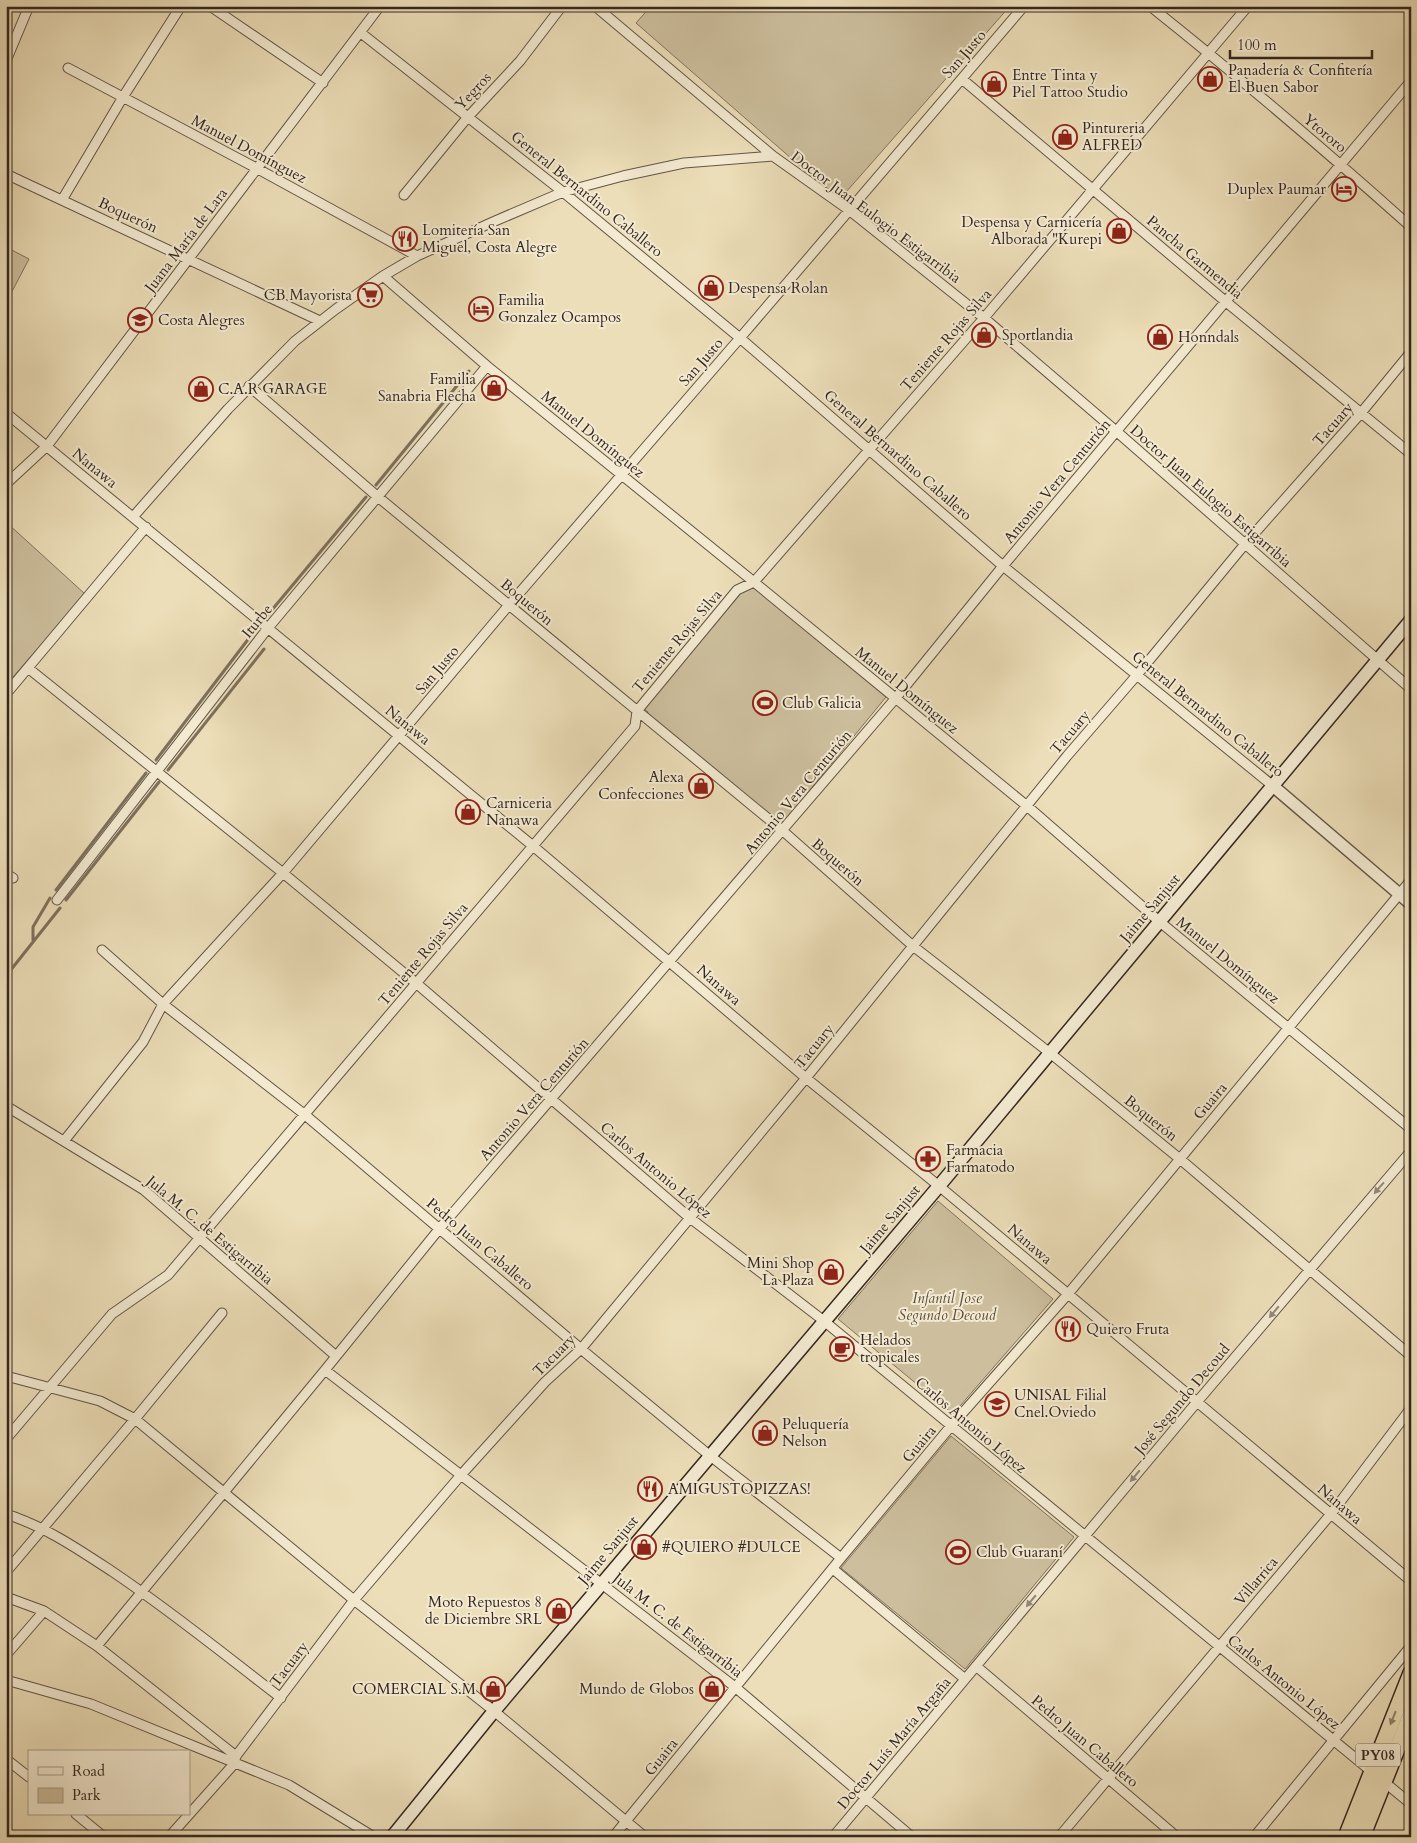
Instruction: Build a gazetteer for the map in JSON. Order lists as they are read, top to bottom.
{
  "streets": {
    "highway": ["PY08"],
    "main road": ["Jaime Sanjust"],
    "street": [
      "San Justo",
      "Yegros",
      "Ytororo",
      "Manuel Domínguez",
      "General Bernardino Caballero",
      "Boquerón",
      "Doctor Juan Eulogio Estigarribia",
      "Juana María de Lara",
      "Pancha Garmendia",
      "Teniente Rojas Silva",
      "Tacuary",
      "Nanawa",
      "Antonio Vera Centurión",
      "Iturbe",
      "Guaira",
      "Carlos Antonio López",
      "Jula M. C. de Estigarribia",
      "Pedro Juan Caballero",
      "José Segundo Decoud",
      "Villarrica",
      "Doctor Luís María Argaña"
    ]
  },
  "crossings": [
    ["San Justo", "Manuel Domínguez"],
    ["San Justo", "General Bernardino Caballero"],
    ["San Justo", "Boquerón"],
    ["San Justo", "Doctor Juan Eulogio Estigarribia"],
    ["San Justo", "Pancha Garmendia"],
    ["San Justo", "Nanawa"],
    ["San Justo", "Carlos Antonio López"],
    ["San Justo", "Jula M. C. de Estigarribia"],
    ["San Justo", "Pedro Juan Caballero"],
    ["Yegros", "General Bernardino Caballero"],
    ["Ytororo", "Teniente Rojas Silva"],
    ["Ytororo", "Antonio Vera Centurión"],
    ["Manuel Domínguez", "Juana María de Lara"],
    ["Manuel Domínguez", "Teniente Rojas Silva"],
    ["Manuel Domínguez", "Tacuary"],
    ["Manuel Domínguez", "Antonio Vera Centurión"],
    ["Manuel Domínguez", "Iturbe"],
    ["Manuel Domínguez", "Jaime Sanjust"],
    ["Manuel Domínguez", "Guaira"],
    ["General Bernardino Caballero", "Juana María de Lara"],
    ["General Bernardino Caballero", "Teniente Rojas Silva"],
    ["General Bernardino Caballero", "Tacuary"],
    ["General Bernardino Caballero", "Antonio Vera Centurión"],
    ["General Bernardino Caballero", "Jaime Sanjust"],
    ["General Bernardino Caballero", "Guaira"],
    ["Boquerón", "Juana María de Lara"],
    ["Boquerón", "Teniente Rojas Silva"],
    ["Boquerón", "Tacuary"],
    ["Boquerón", "Antonio Vera Centurión"],
    ["Boquerón", "Iturbe"],
    ["Boquerón", "Jaime Sanjust"],
    ["Boquerón", "Guaira"],
    ["Boquerón", "José Segundo Decoud"],
    ["Doctor Juan Eulogio Estigarribia", "Teniente Rojas Silva"],
    ["Doctor Juan Eulogio Estigarribia", "Tacuary"],
    ["Doctor Juan Eulogio Estigarribia", "Antonio Vera Centurión"],
    ["Doctor Juan Eulogio Estigarribia", "Jaime Sanjust"],
    ["Juana María de Lara", "Nanawa"],
    ["Pancha Garmendia", "Teniente Rojas Silva"],
    ["Pancha Garmendia", "Tacuary"],
    ["Pancha Garmendia", "Antonio Vera Centurión"],
    ["Teniente Rojas Silva", "Nanawa"],
    ["Teniente Rojas Silva", "Carlos Antonio López"],
    ["Teniente Rojas Silva", "Jula M. C. de Estigarribia"],
    ["Teniente Rojas Silva", "Pedro Juan Caballero"],
    ["Tacuary", "Nanawa"],
    ["Tacuary", "Carlos Antonio López"],
    ["Tacuary", "Jula M. C. de Estigarribia"],
    ["Tacuary", "Pedro Juan Caballero"],
    ["Nanawa", "Antonio Vera Centurión"],
    ["Nanawa", "Iturbe"],
    ["Nanawa", "Jaime Sanjust"],
    ["Nanawa", "Guaira"],
    ["Nanawa", "José Segundo Decoud"],
    ["Nanawa", "Villarrica"],
    ["Antonio Vera Centurión", "Carlos Antonio López"],
    ["Antonio Vera Centurión", "Jula M. C. de Estigarribia"],
    ["Antonio Vera Centurión", "Pedro Juan Caballero"],
    ["Iturbe", "Carlos Antonio López"],
    ["Jaime Sanjust", "Carlos Antonio López"],
    ["Jaime Sanjust", "Jula M. C. de Estigarribia"],
    ["Jaime Sanjust", "Pedro Juan Caballero"],
    ["Guaira", "Carlos Antonio López"],
    ["Guaira", "Jula M. C. de Estigarribia"],
    ["Guaira", "Pedro Juan Caballero"],
    ["Carlos Antonio López", "José Segundo Decoud"],
    ["Carlos Antonio López", "Villarrica"],
    ["Carlos Antonio López", "PY08"],
    ["Jula M. C. de Estigarribia", "Doctor Luís María Argaña"],
    ["Pedro Juan Caballero", "José Segundo Decoud"],
    ["Pedro Juan Caballero", "Villarrica"],
    ["Pedro Juan Caballero", "Doctor Luís María Argaña"],
    ["José Segundo Decoud", "Doctor Luís María Argaña"]
  ],
  "one_way": ["José Segundo Decoud"],
  "parks": ["Infantil Jose Segundo Decoud"],
  "places": {
    "shop": [
      "Panadería & Confitería El Buen Sabor",
      "Entre Tinta y Piel Tattoo Studio",
      "Pintureria ALFRED",
      "Despensa y Carnicería Alborada \"Kurepi",
      "Despensa Rolan",
      "Sportlandia",
      "Honndals",
      "Familia Sanabria Flecha",
      "C.A.R GARAGE",
      "Alexa Confecciones",
      "Carniceria Nanawa",
      "Mini Shop La Plaza",
      "Peluquería Nelson",
      "#QUIERO #DULCE",
      "Moto Repuestos 8 de Diciembre SRL",
      "COMERCIAL S.M",
      "Mundo de Globos"
    ],
    "hotel": ["Duplex Paumar", "Familia Gonzalez Ocampos"],
    "restaurant": ["Lomitería San Miguel, Costa Alegre", "Quiero Fruta", "AMIGUSTOPIZZAS!"],
    "supermarket": ["CB Mayorista"],
    "school or university": ["Costa Alegres", "UNISAL Filial Cnel.Oviedo"],
    "sports": ["Club Galicia", "Club Guaraní"],
    "pharmacy": ["Farmacia Farmatodo"],
    "cafe": ["Helados tropicales"]
  },
  "legend": ["Road", "Park"],
  "scale_bar": "100 m"
}
